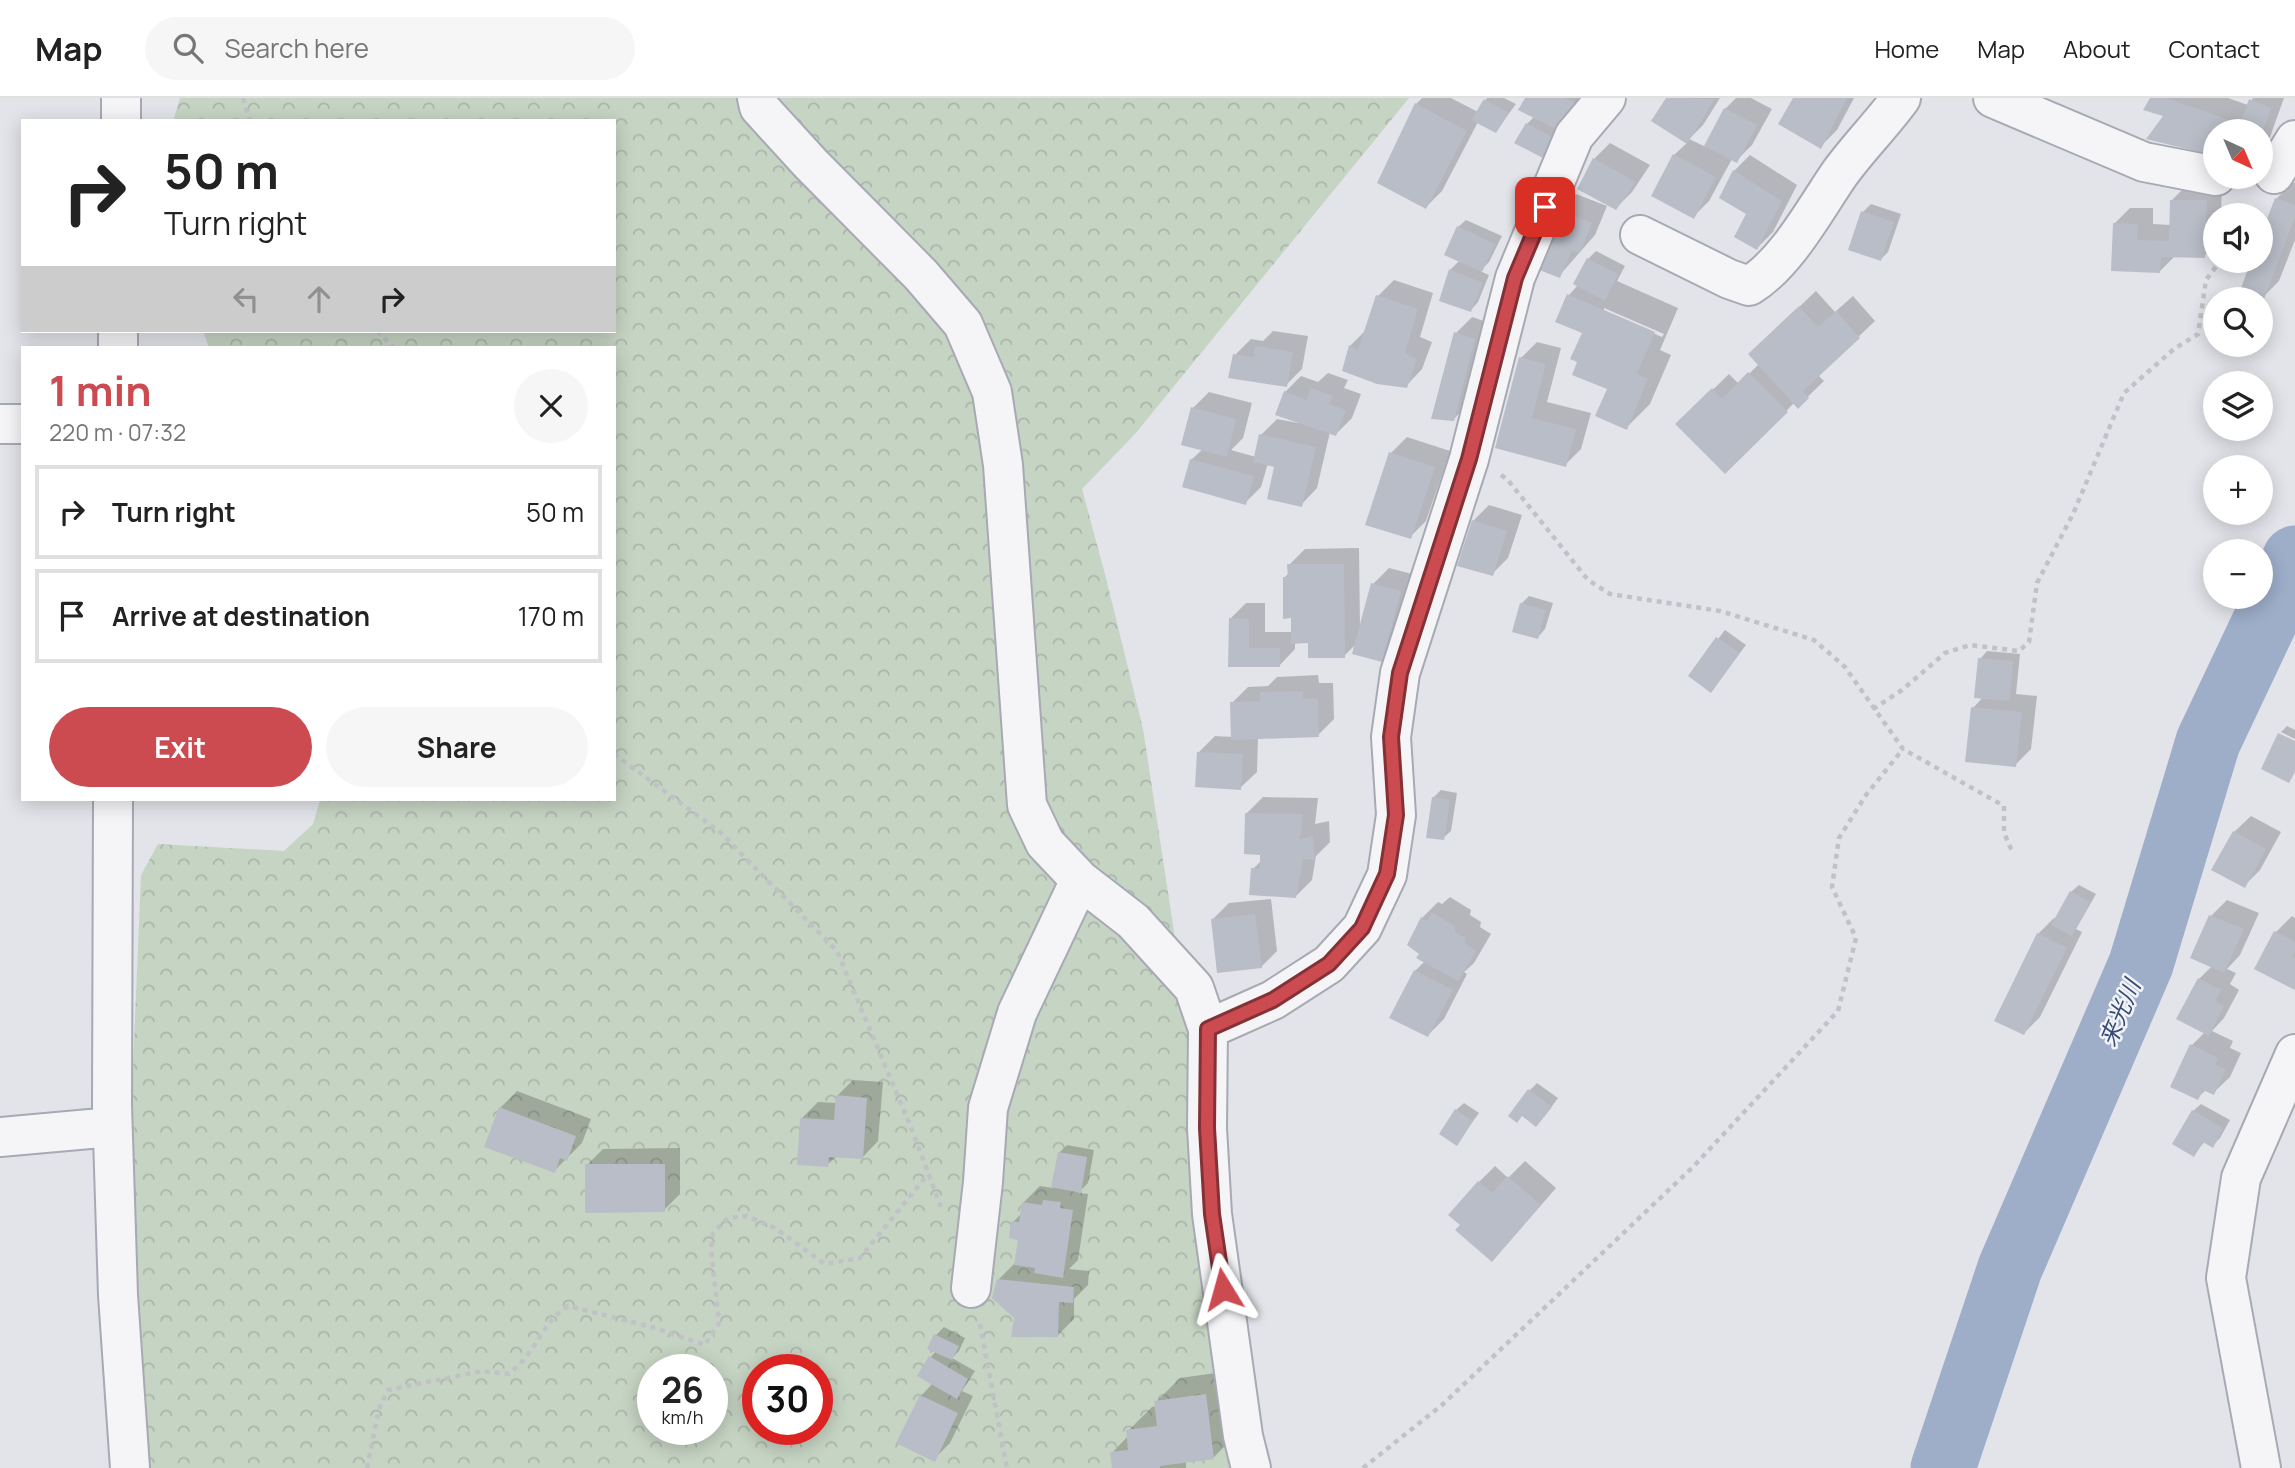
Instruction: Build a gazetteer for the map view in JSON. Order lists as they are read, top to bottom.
{
  "water": ["来光川"],
  "north": "bottom right",
  "page": {
    "header": "Map",
    "search": "Search here",
    "nav": [
      "Home",
      "Map",
      "About",
      "Contact"
    ],
    "map_buttons": ["+", "−"],
    "turn": ["50 m", "Turn right"],
    "heading": ["1 min", "220 m · 07:32"],
    "list": [
      {
        "name": "Turn right",
        "value": "50 m"
      },
      {
        "name": "Arrive at destination",
        "value": "170 m"
      }
    ],
    "buttons": ["Exit", "Share"],
    "speed": "26 km/h",
    "limit": "30"
  }
}
